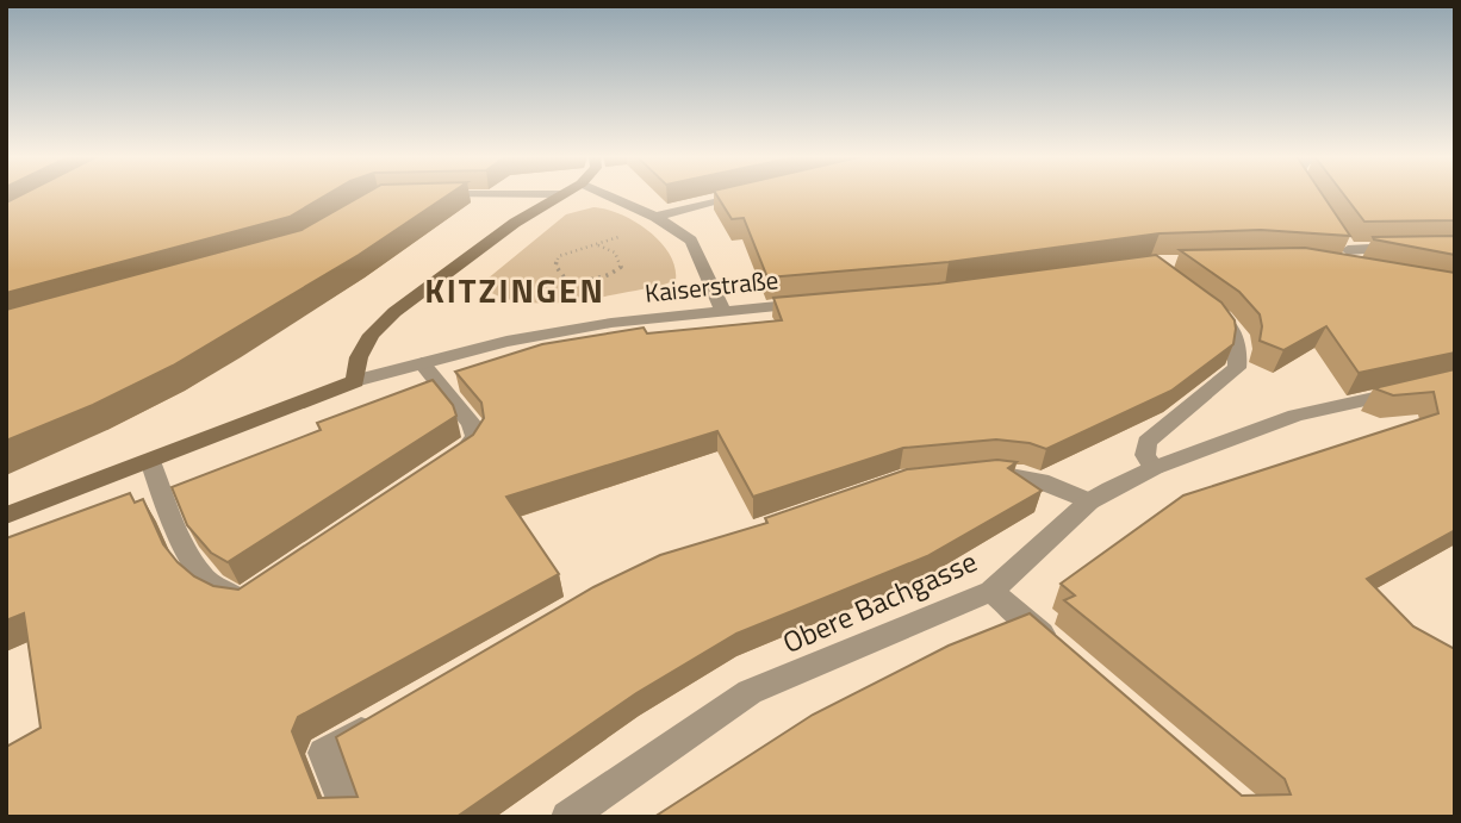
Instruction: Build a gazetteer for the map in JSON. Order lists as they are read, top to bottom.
{
  "streets": {
    "street": ["Kaiserstraße", "Obere Bachgasse"]
  },
  "districts": ["KITZINGEN"]
}
